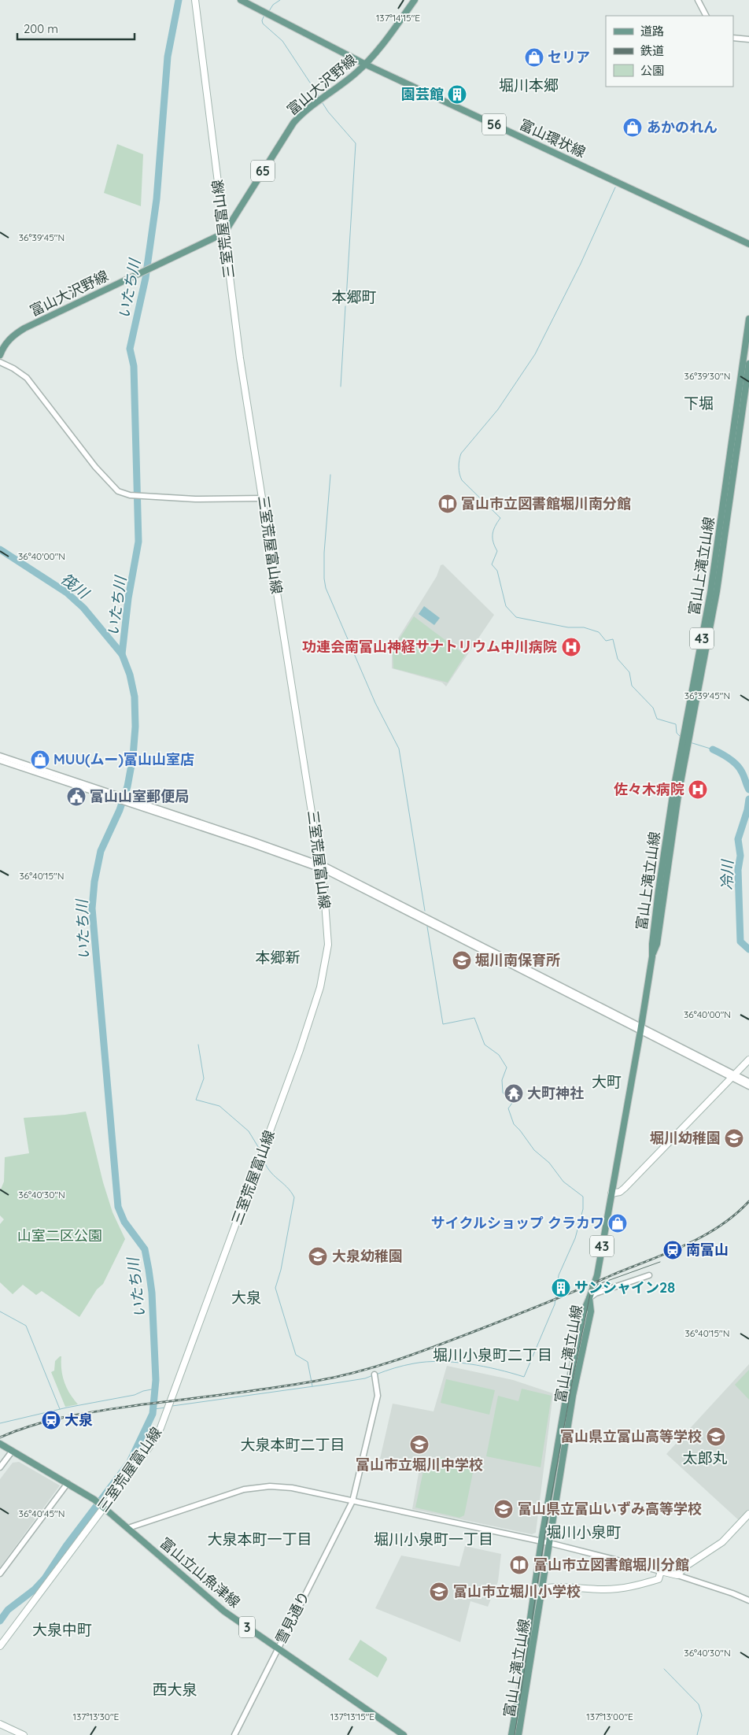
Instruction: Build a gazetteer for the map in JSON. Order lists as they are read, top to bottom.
{
  "streets": {
    "main road": [
      "富山大沢野線",
      "56",
      "富山環状線",
      "65",
      "三室荒屋富山線",
      "富山上滝立山線",
      "43",
      "富山立山魚津線",
      "3"
    ],
    "street": ["雪見通り"]
  },
  "crossings": [
    ["富山大沢野線", "富山環状線"],
    ["富山大沢野線", "三室荒屋富山線"],
    ["三室荒屋富山線", "富山立山魚津線"],
    ["富山上滝立山線", "43"],
    ["富山立山魚津線", "雪見通り"]
  ],
  "districts": [
    "堀川本郷",
    "本郷町",
    "下堀",
    "本郷新",
    "大町",
    "大泉",
    "堀川小泉町二丁目",
    "大泉本町二丁目",
    "太郎丸",
    "堀川小泉町",
    "大泉本町一丁目",
    "堀川小泉町一丁目",
    "大泉中町",
    "西大泉"
  ],
  "water": ["いたち川", "筏川", "冷川"],
  "parks": ["山室二区公園"],
  "places": {
    "shop": [
      "セリア",
      "あかのれん",
      "MUU(ムー)富山山室店",
      "サイクルショップ クラカワ"
    ],
    "building": ["園芸館", "サンシャイン28"],
    "library": ["富山市立図書館堀川南分館", "富山市立図書館堀川分館"],
    "hospital": ["功連会南富山神経サナトリウム中川病院", "佐々木病院"],
    "public building": ["富山山室郵便局"],
    "school or university": [
      "堀川南保育所",
      "堀川幼稚園",
      "大泉幼稚園",
      "富山県立富山高等学校",
      "富山市立堀川中学校",
      "富山県立富山いずみ高等学校",
      "富山市立堀川小学校"
    ],
    "temple": ["大町神社"],
    "station": ["南富山", "大泉"]
  },
  "legend": ["道路", "鉄道", "公園"],
  "scale_bar": "200 m",
  "coordinates": [
    "137°14'15\"E",
    "36°39'45\"N",
    "36°39'30\"N",
    "36°40'00\"N",
    "36°40'15\"N",
    "36°40'30\"N",
    "36°40'45\"N",
    "137°13'30\"E",
    "137°13'15\"E",
    "137°13'00\"E"
  ]
}
